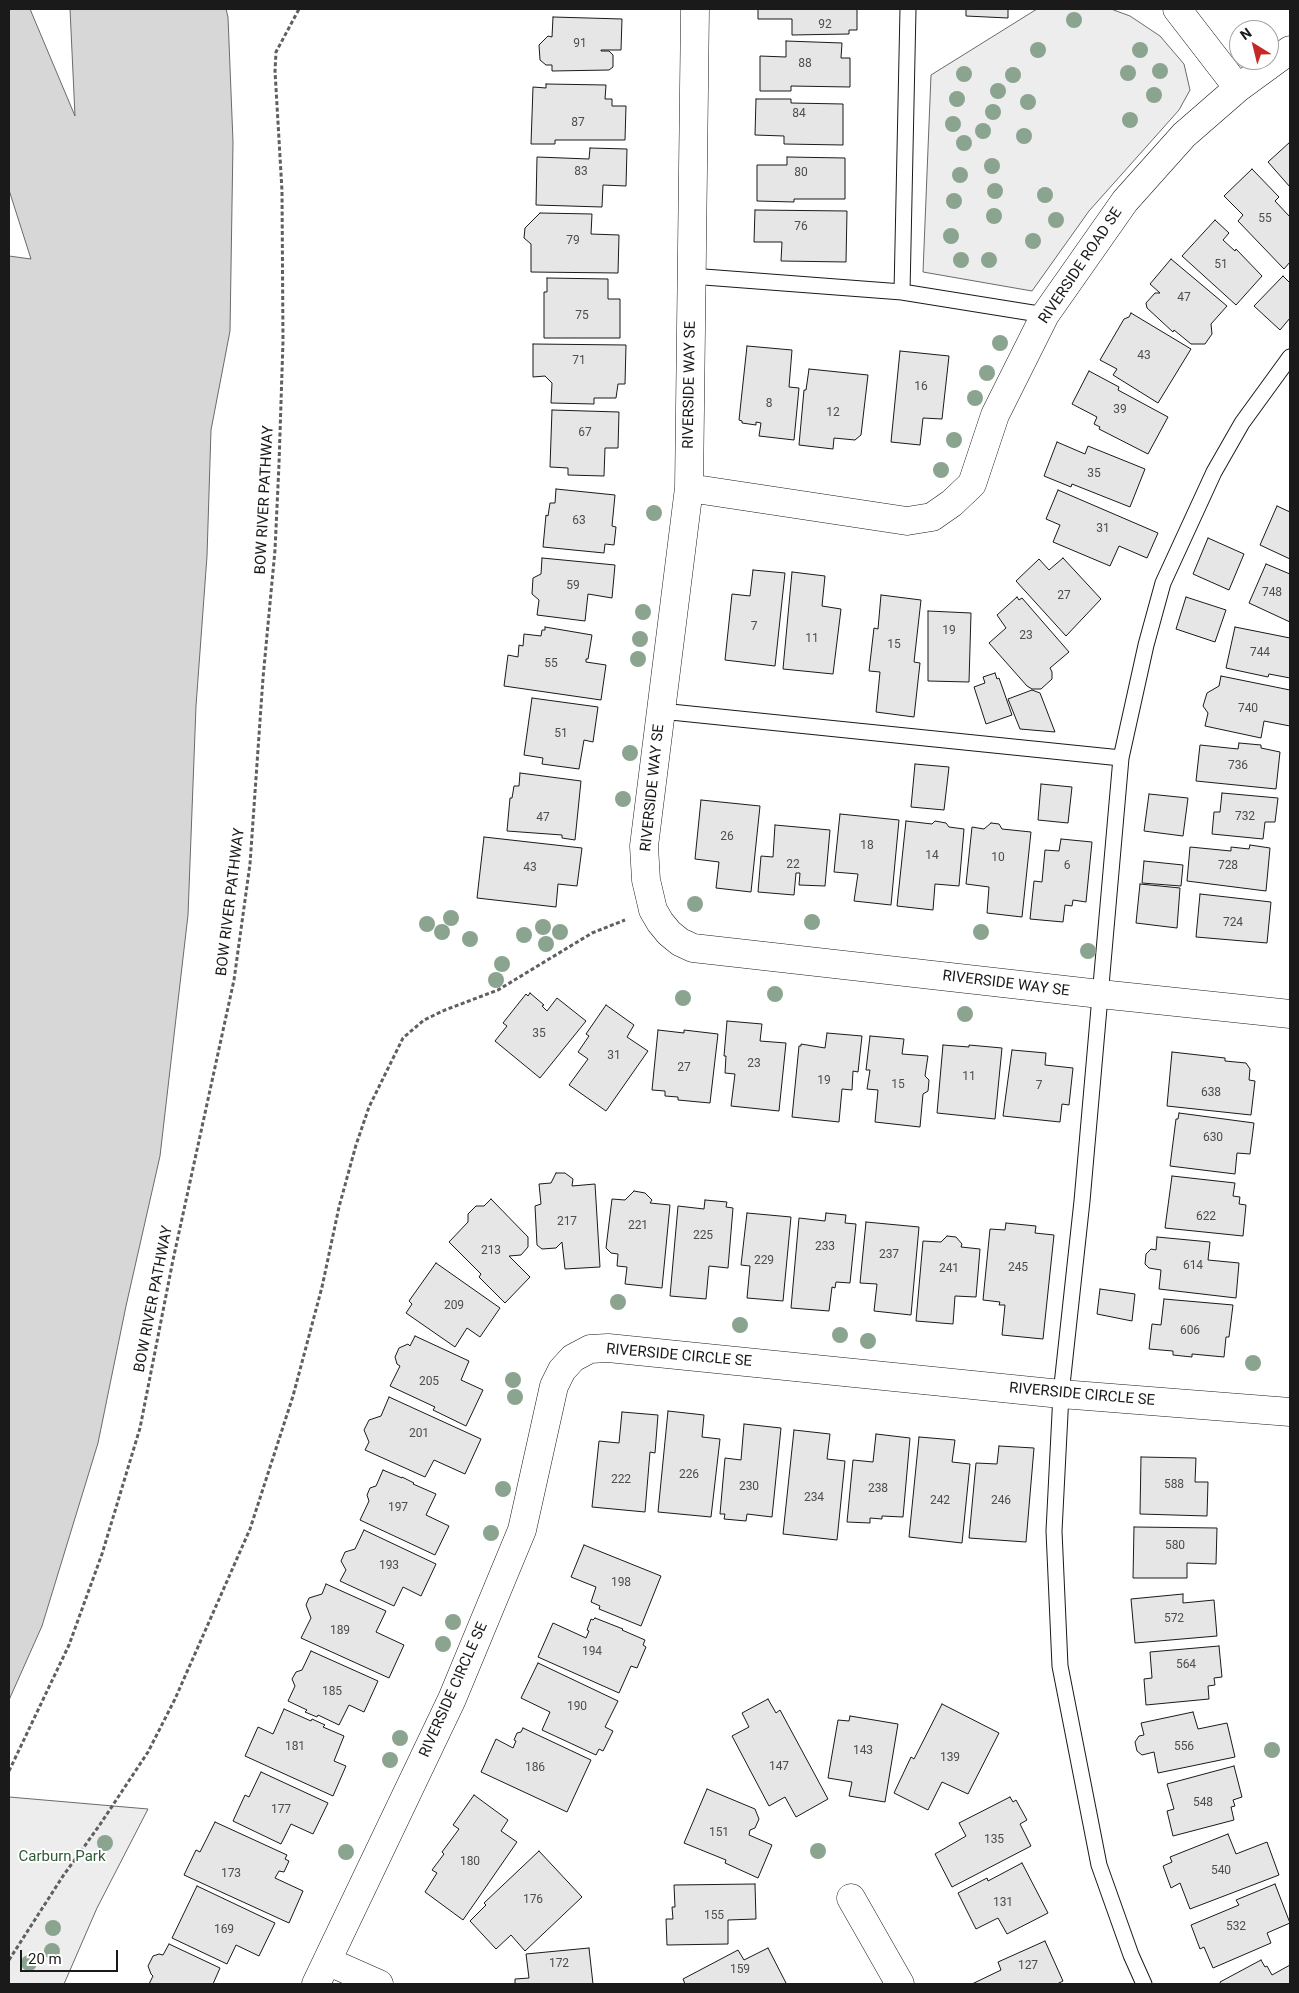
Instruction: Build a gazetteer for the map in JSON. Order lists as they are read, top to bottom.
{
  "streets": {
    "street": ["RIVERSIDE ROAD SE", "RIVERSIDE WAY SE", "RIVERSIDE CIRCLE SE"],
    "path": ["BOW RIVER PATHWAY"]
  },
  "crossings": [
    ["RIVERSIDE ROAD SE", "RIVERSIDE WAY SE"]
  ],
  "parks": ["Carburn Park"],
  "house_numbers": [
    "92",
    "91",
    "88",
    "84",
    "87",
    "83",
    "80",
    "55",
    "76",
    "79",
    "51",
    "47",
    "75",
    "43",
    "71",
    "16",
    "8",
    "39",
    "12",
    "67",
    "35",
    "63",
    "31",
    "59",
    "748",
    "27",
    "7",
    "19",
    "23",
    "11",
    "15",
    "744",
    "55",
    "740",
    "51",
    "736",
    "732",
    "47",
    "26",
    "18",
    "14",
    "10",
    "22",
    "6",
    "728",
    "43",
    "724",
    "35",
    "31",
    "23",
    "27",
    "11",
    "19",
    "15",
    "7",
    "638",
    "630",
    "622",
    "217",
    "221",
    "225",
    "233",
    "213",
    "237",
    "229",
    "614",
    "245",
    "241",
    "209",
    "606",
    "205",
    "201",
    "226",
    "222",
    "588",
    "230",
    "238",
    "234",
    "242",
    "246",
    "197",
    "580",
    "193",
    "198",
    "572",
    "189",
    "194",
    "564",
    "185",
    "190",
    "181",
    "556",
    "143",
    "139",
    "147",
    "186",
    "548",
    "177",
    "151",
    "135",
    "180",
    "540",
    "173",
    "176",
    "131",
    "155",
    "532",
    "169",
    "172",
    "127",
    "159"
  ],
  "scale_bar": "20 m",
  "north": "top left"
}
